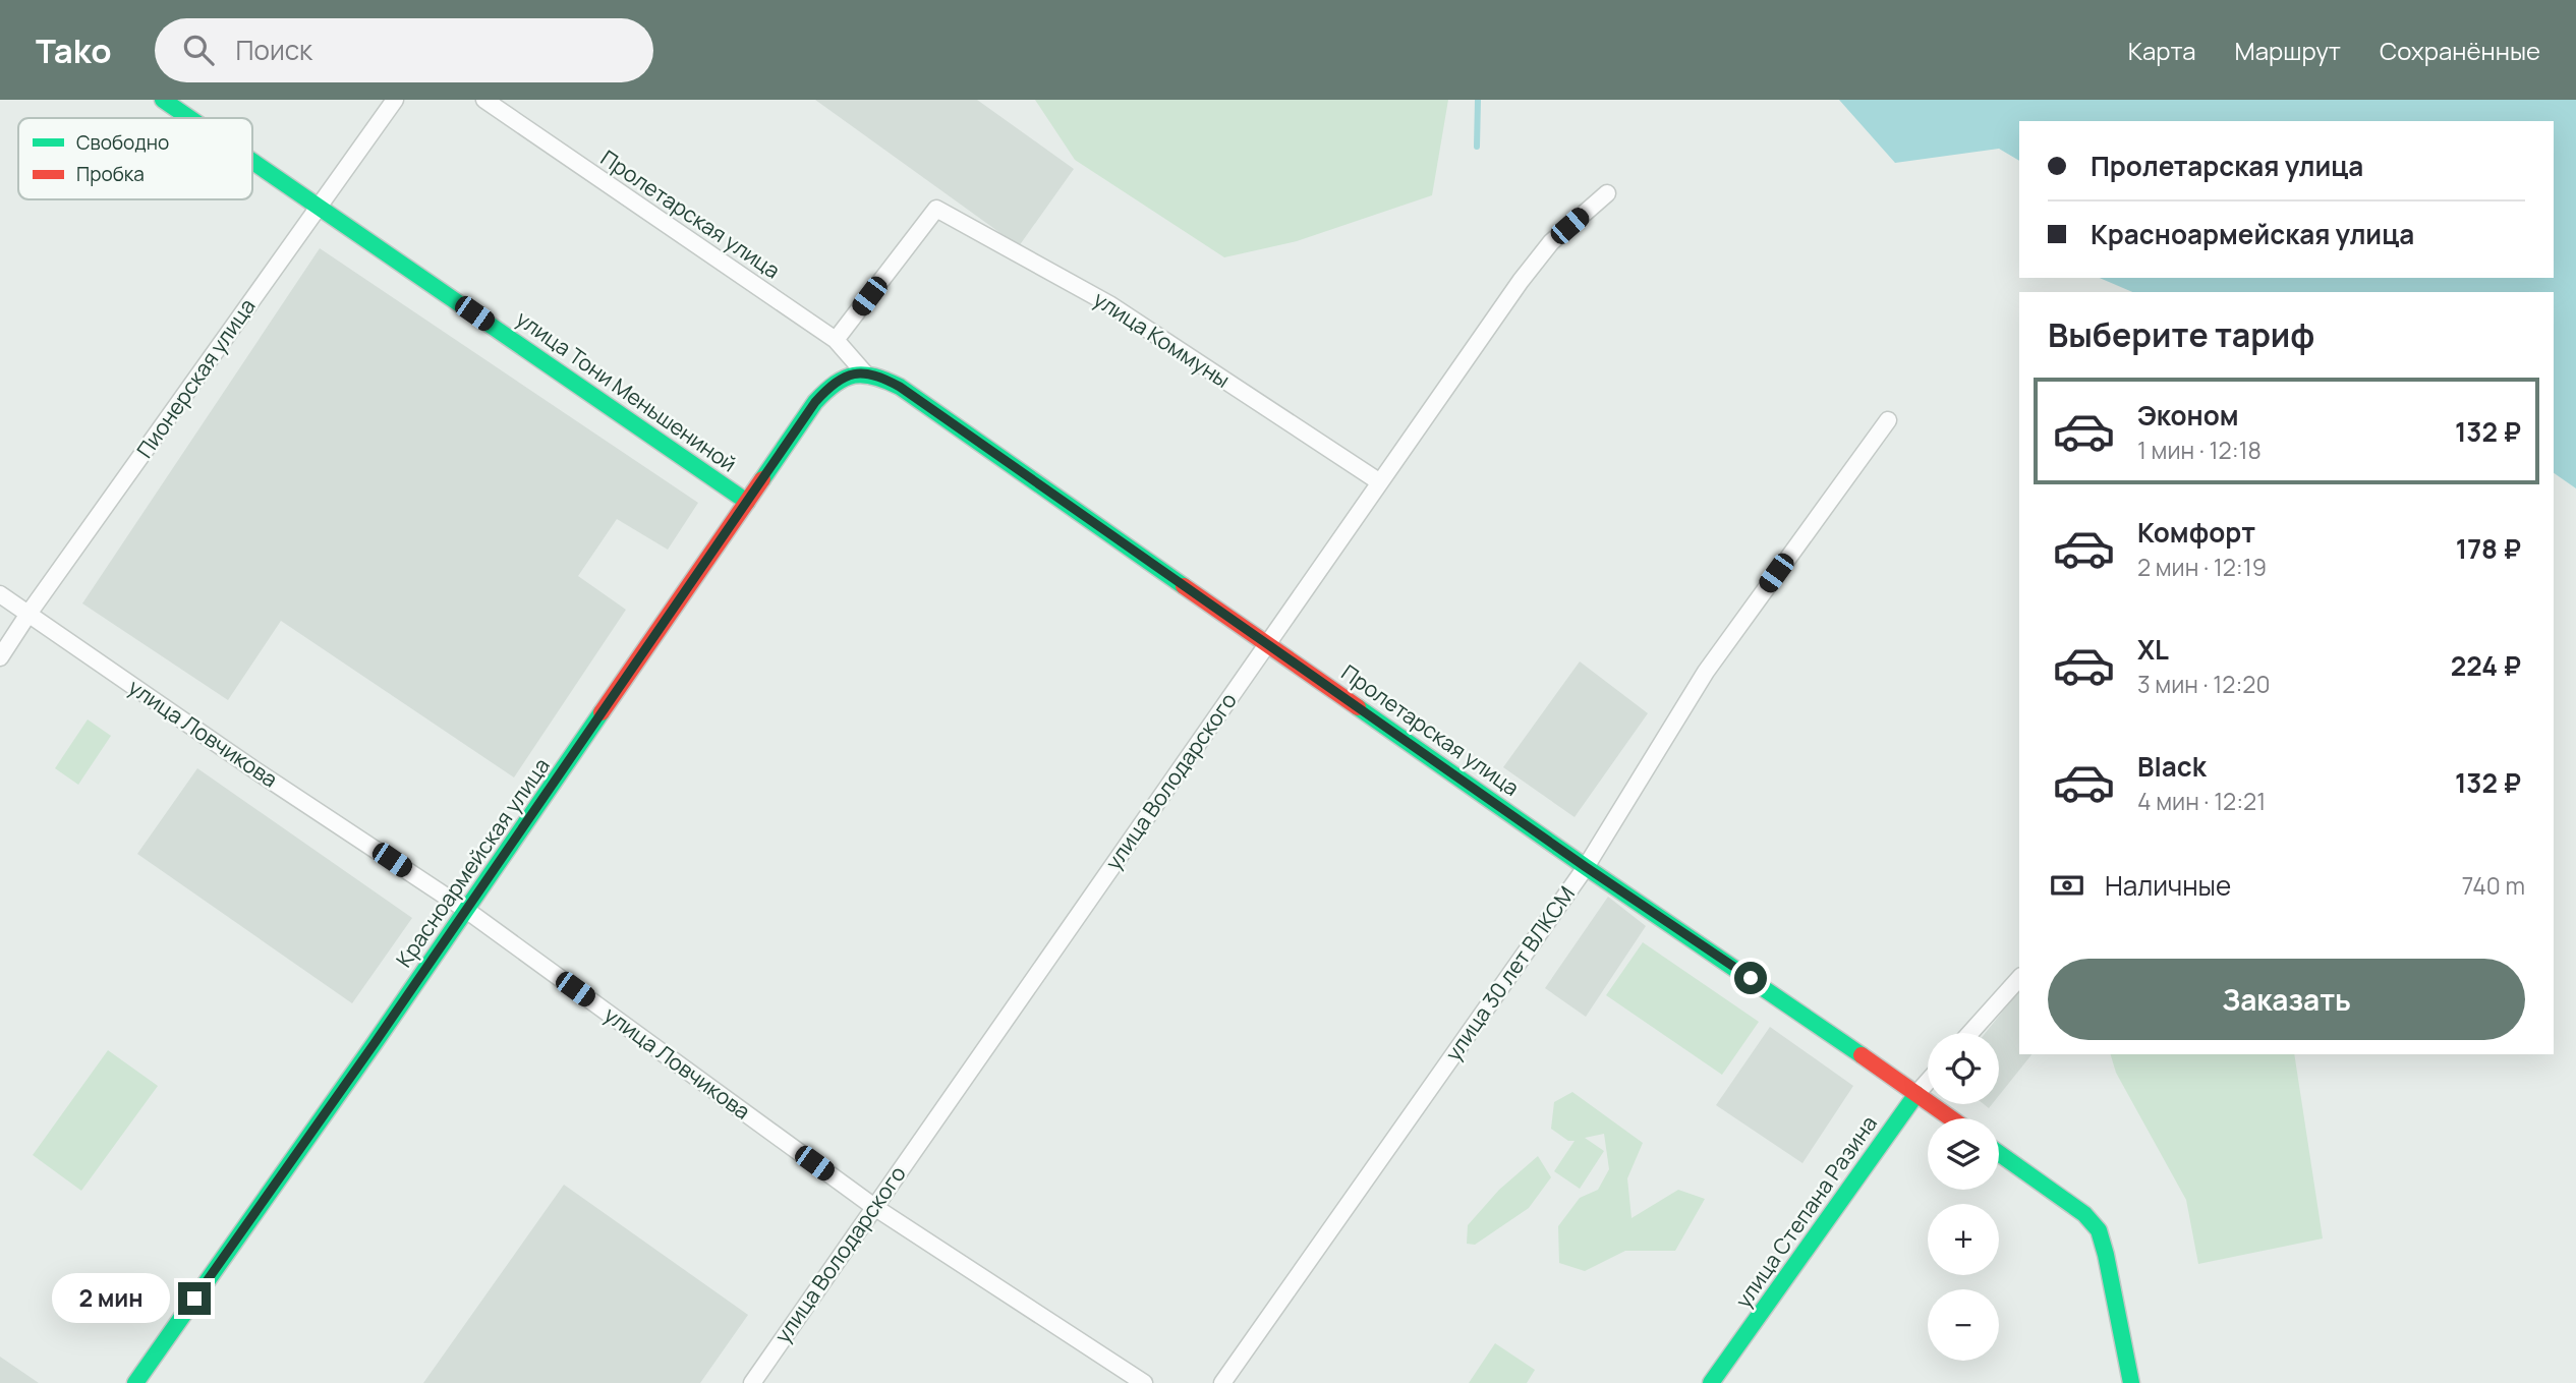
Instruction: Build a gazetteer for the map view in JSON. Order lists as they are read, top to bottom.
{
  "streets": {
    "street": [
      "Пролетарская улица",
      "улица Коммуны",
      "Пионерская улица",
      "улица Тони Меньшениной",
      "улица Ловчикова",
      "улица Володарского",
      "Красноармейская улица",
      "улица 30 лет ВЛКСМ",
      "улица Степана Разина"
    ]
  },
  "crossings": [
    ["Пролетарская улица", "улица Коммуны"],
    ["Пролетарская улица", "улица Володарского"],
    ["Пролетарская улица", "Красноармейская улица"],
    ["Пролетарская улица", "улица 30 лет ВЛКСМ"],
    ["Пролетарская улица", "улица Степана Разина"],
    ["улица Коммуны", "улица Володарского"],
    ["Пионерская улица", "улица Тони Меньшениной"],
    ["Пионерская улица", "улица Ловчикова"],
    ["улица Тони Меньшениной", "Красноармейская улица"],
    ["улица Ловчикова", "улица Володарского"],
    ["улица Ловчикова", "Красноармейская улица"]
  ],
  "legend": ["Свободно", "Пробка"],
  "page": {
    "header": "Tako",
    "search": "Поиск",
    "nav": ["Карта", "Маршрут", "Сохранённые"],
    "banner": ["Пролетарская улица", "Красноармейская улица"],
    "heading": "Выберите тариф",
    "list": [
      {
        "name": "Эконом",
        "note": "1 мин · 12:18",
        "value": "132 ₽"
      },
      {
        "name": "Комфорт",
        "note": "2 мин · 12:19",
        "value": "178 ₽"
      },
      {
        "name": "XL",
        "note": "3 мин · 12:20",
        "value": "224 ₽"
      },
      {
        "name": "Black",
        "note": "4 мин · 12:21",
        "value": "132 ₽"
      }
    ],
    "pay": ["Наличные", "740 m"],
    "buttons": "Заказать",
    "map_buttons": ["+", "−"],
    "bubble": "2 мин"
  }
}
